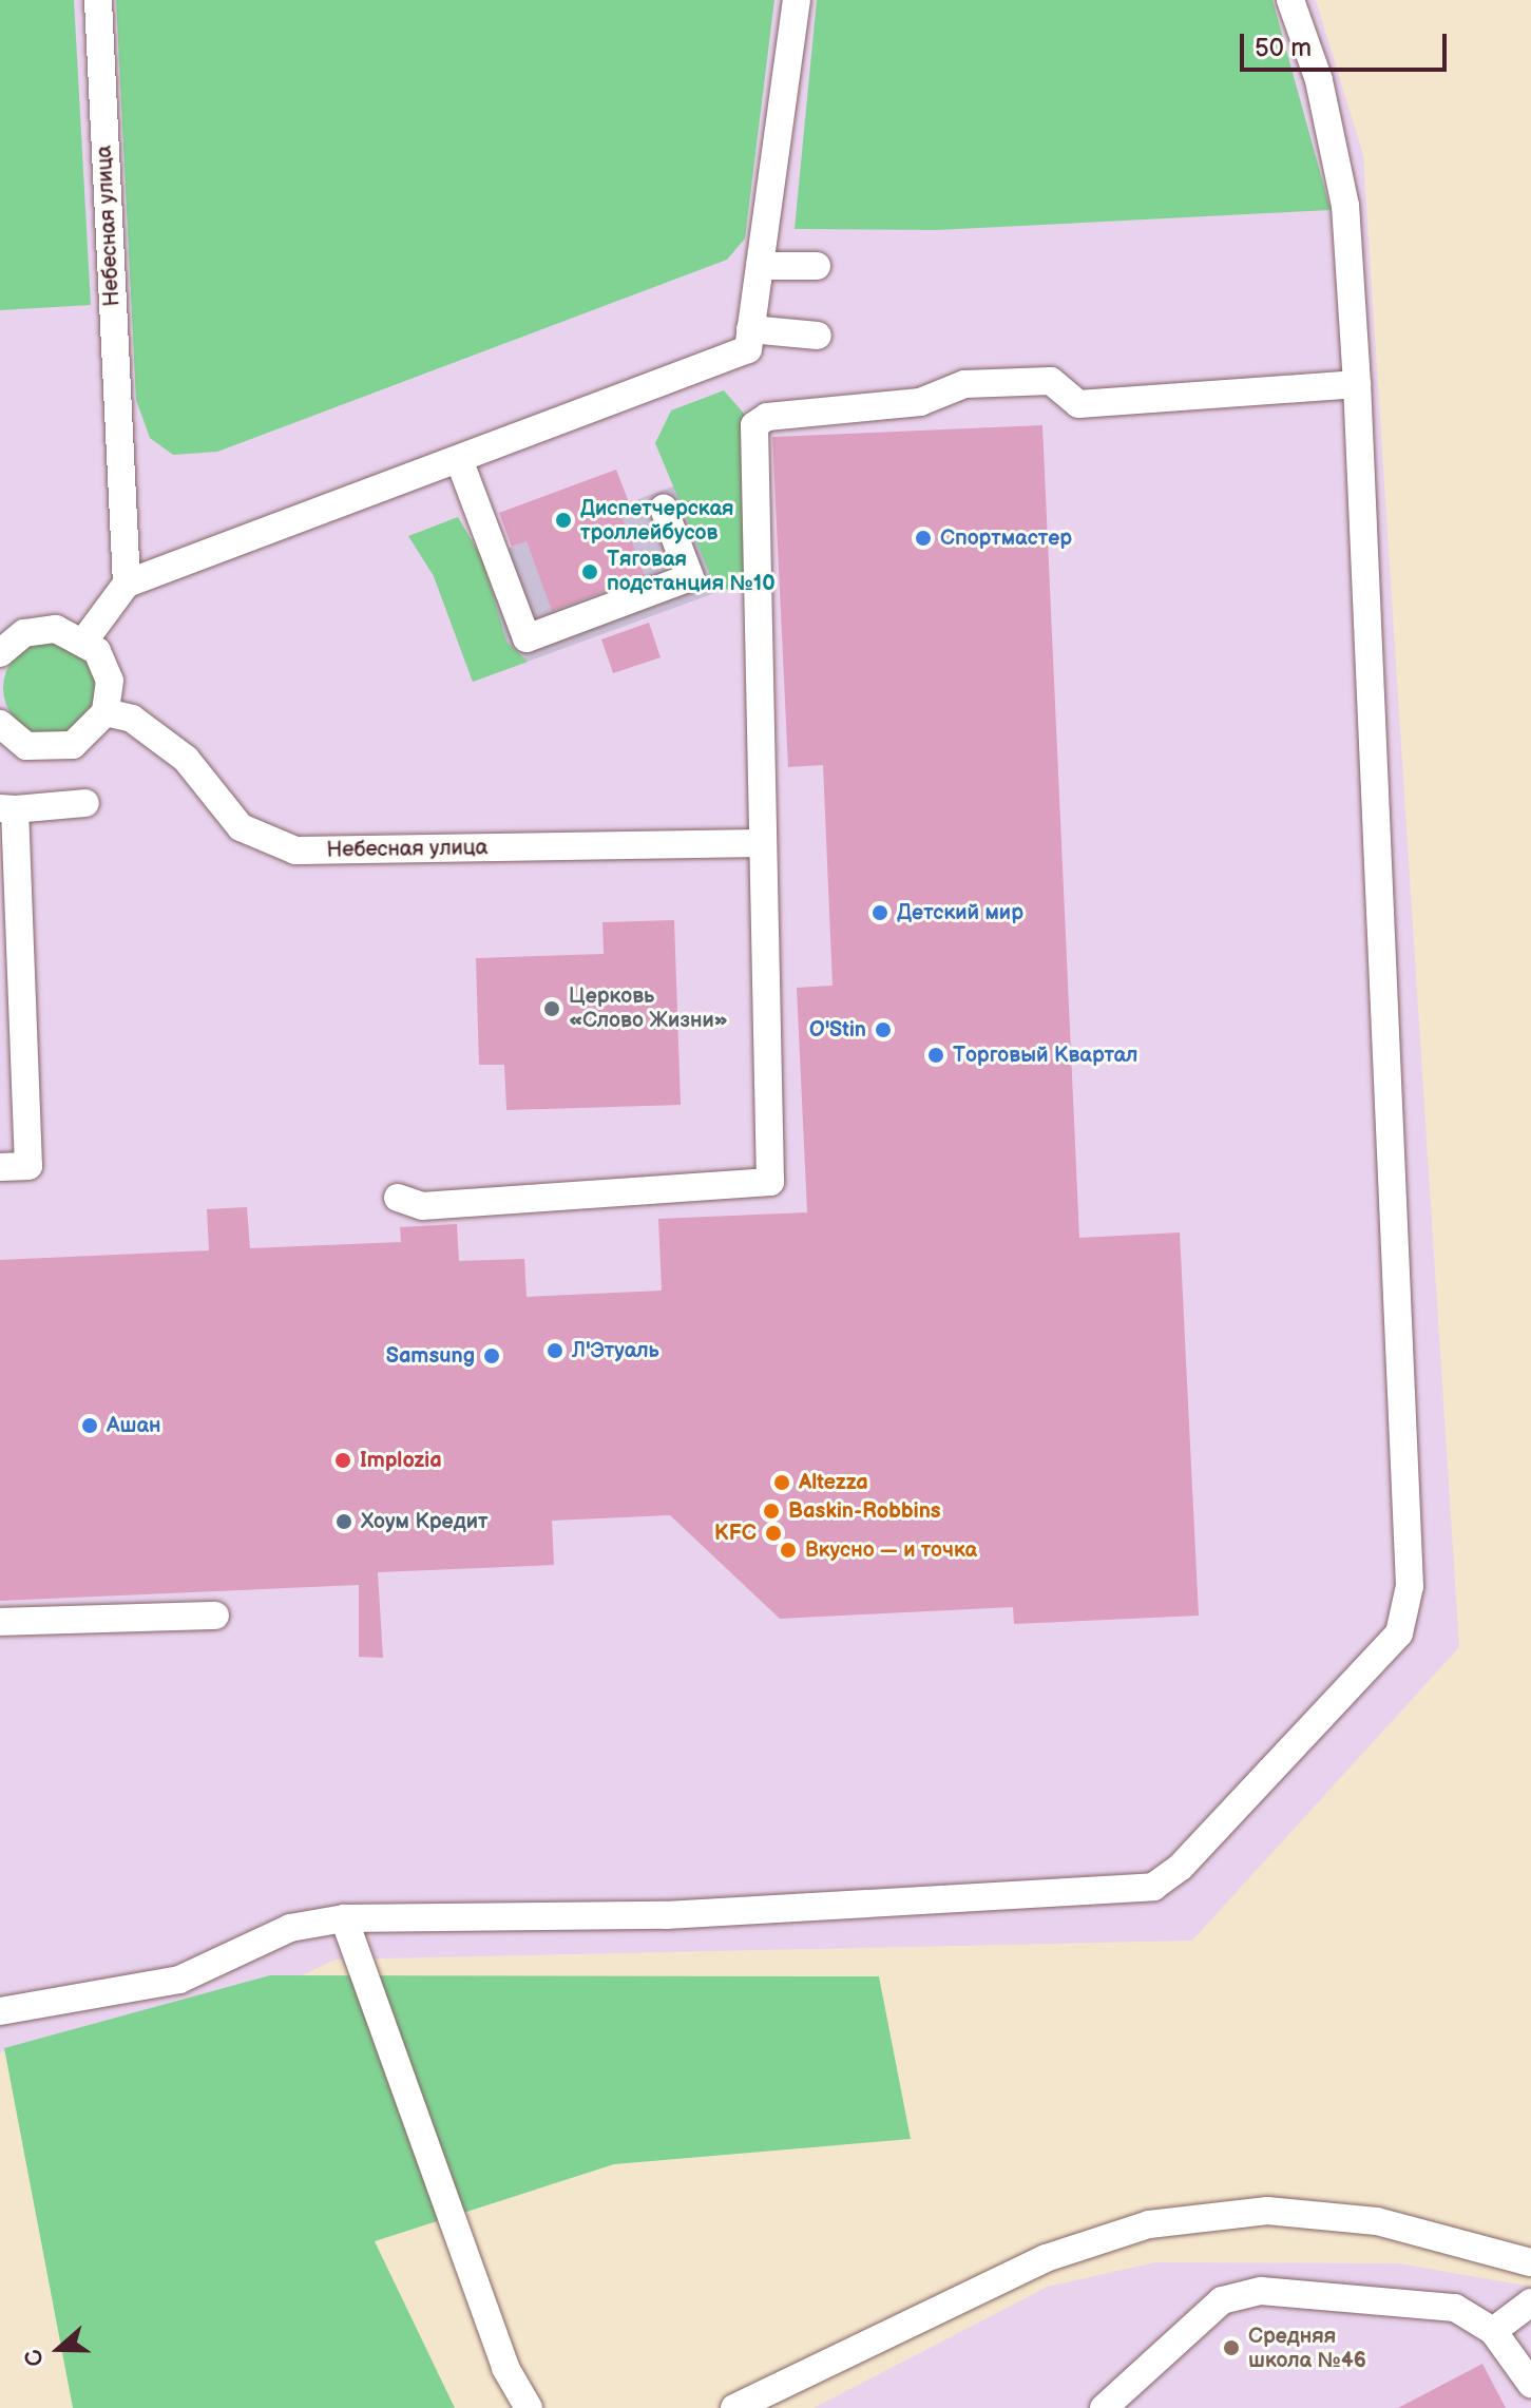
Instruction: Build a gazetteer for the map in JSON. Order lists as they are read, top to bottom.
{
  "streets": {
    "street": ["Небесная улица"]
  },
  "places": [
    "Диспетчерская троллейбусов",
    "Спортмастер",
    "Тяговая подстанция №10",
    "Детский мир",
    "Церковь «Слово Жизни»",
    "O'Stin",
    "Торговый Квартал",
    "Л'Этуаль",
    "Samsung",
    "Ашан",
    "Implozia",
    "Altezza",
    "Baskin-Robbins",
    "Хоум Кредит",
    "KFC",
    "Вкусно — и точка",
    "Средняя школа №46"
  ],
  "scale_bar": "50 m",
  "north": "left"
}
